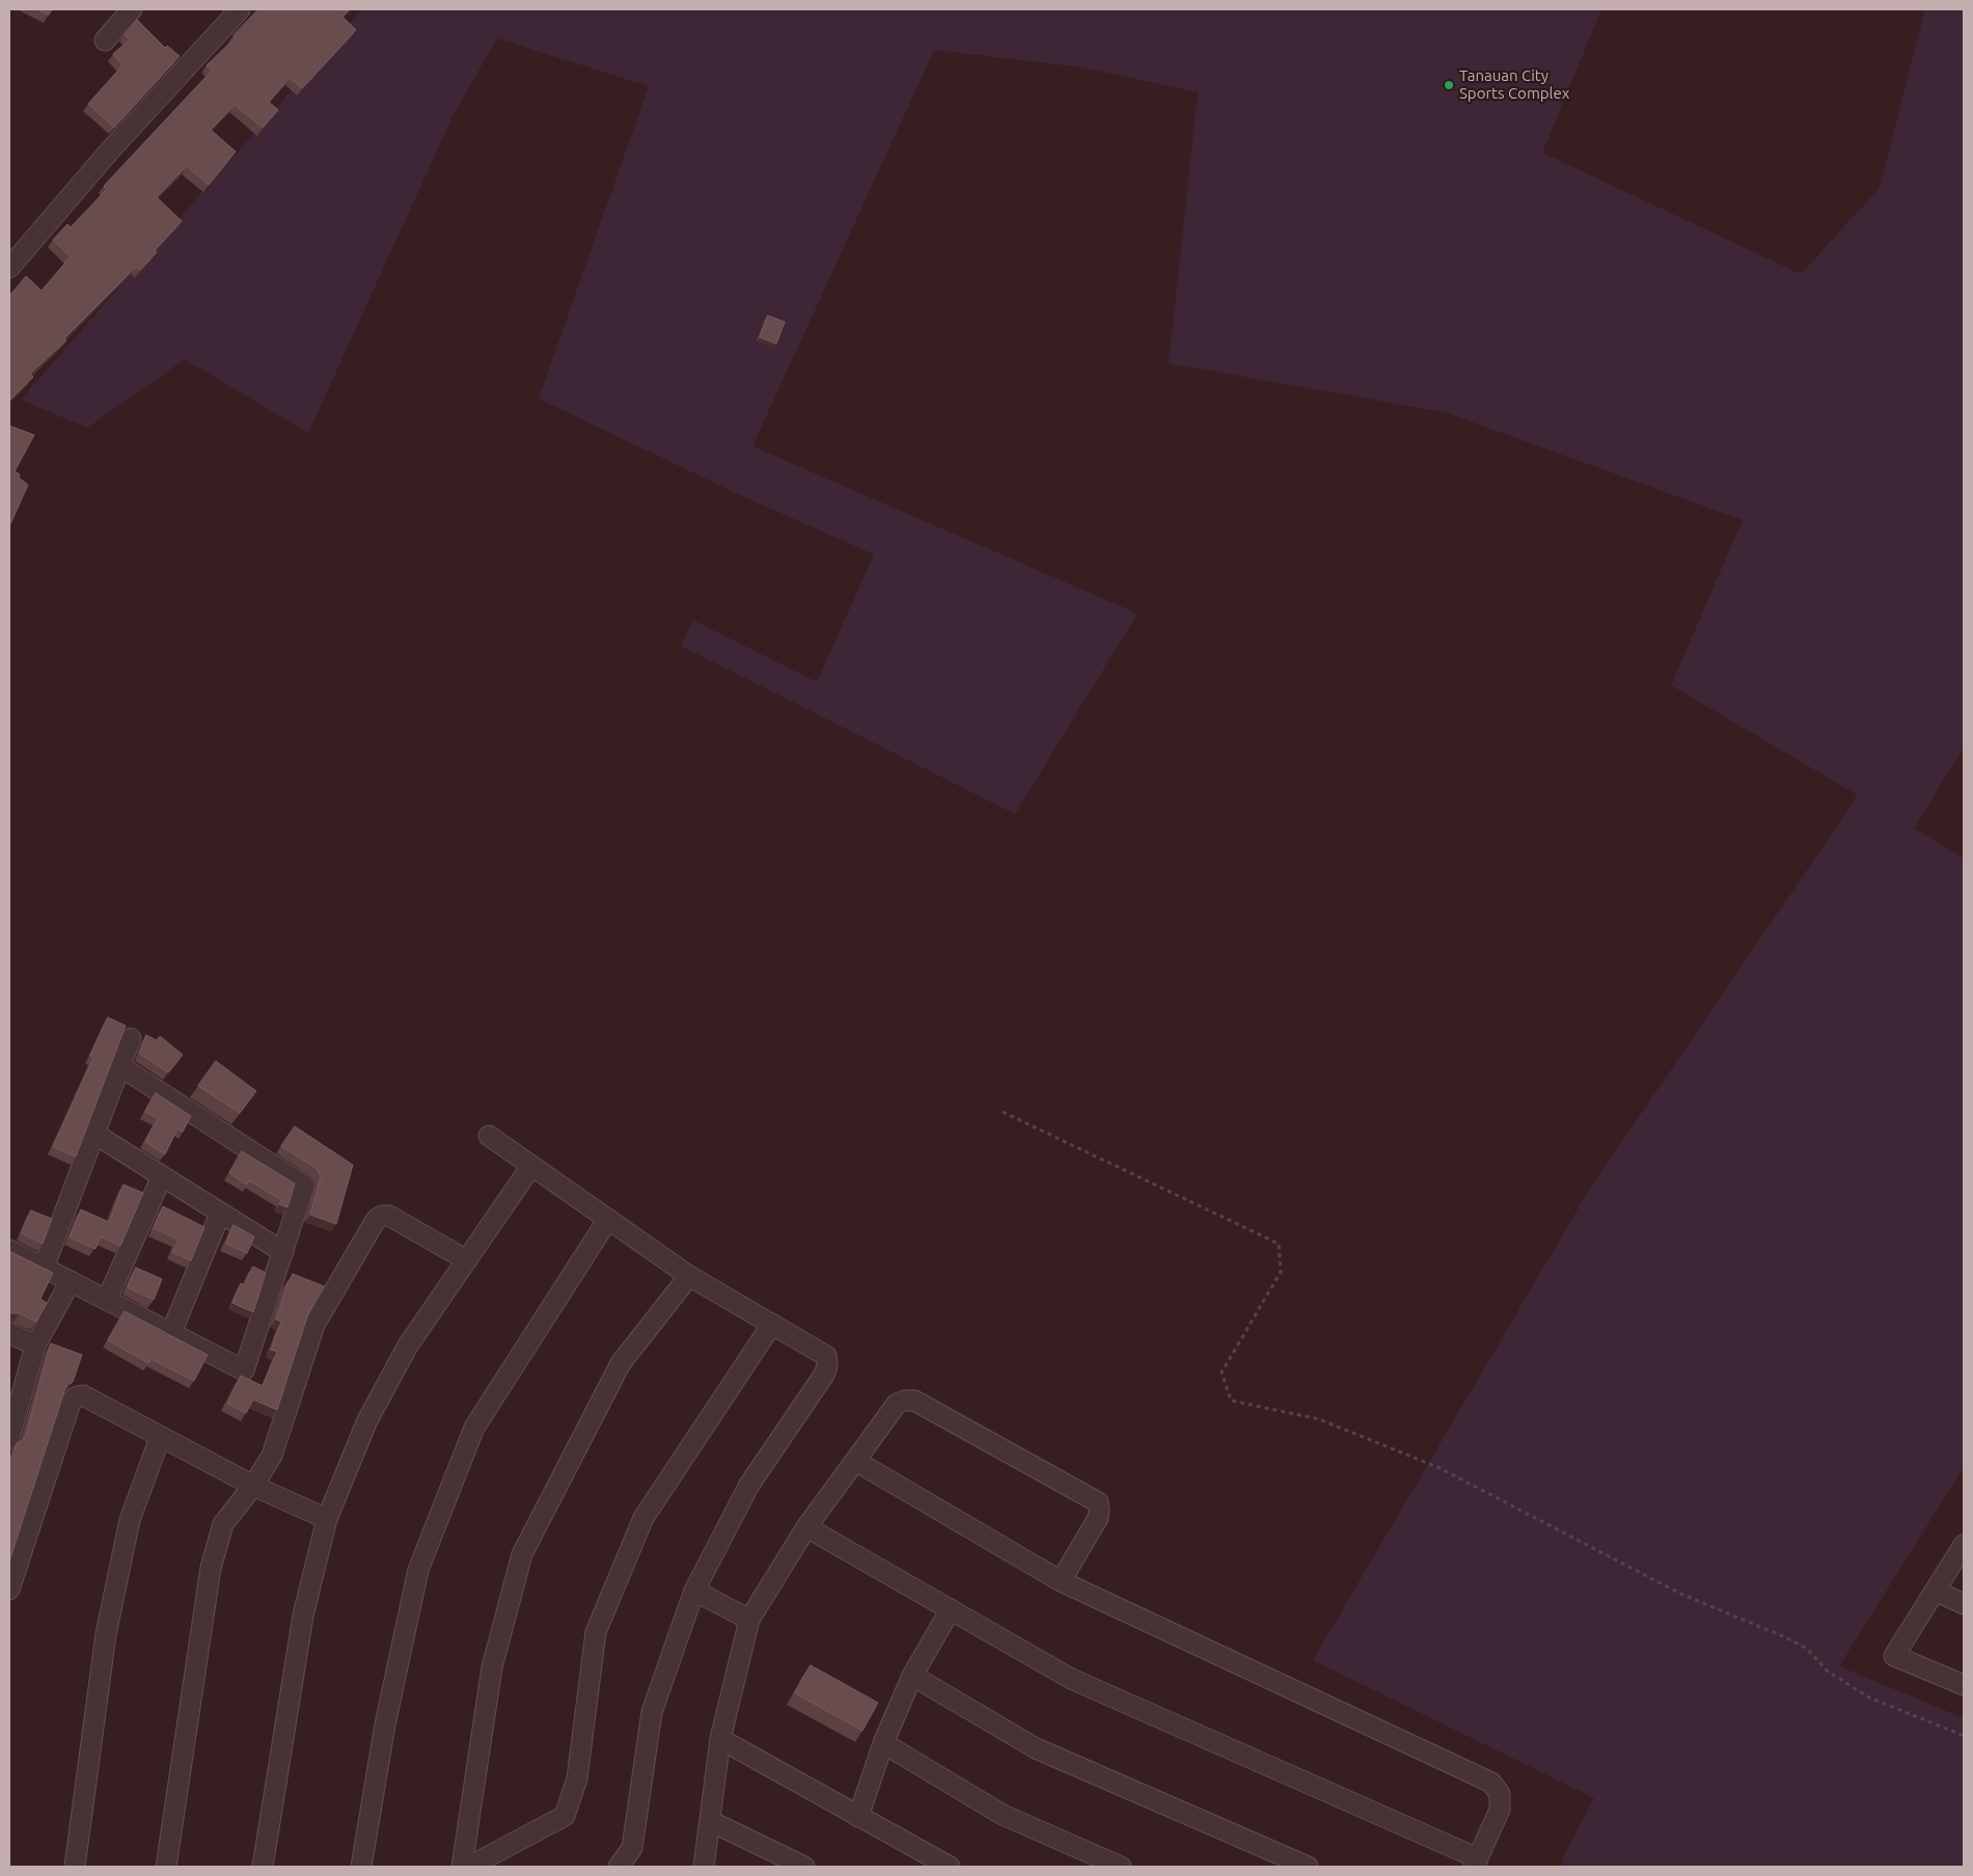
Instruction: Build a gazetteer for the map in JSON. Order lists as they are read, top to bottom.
{
  "places": ["Tanauan City Sports Complex"]
}
